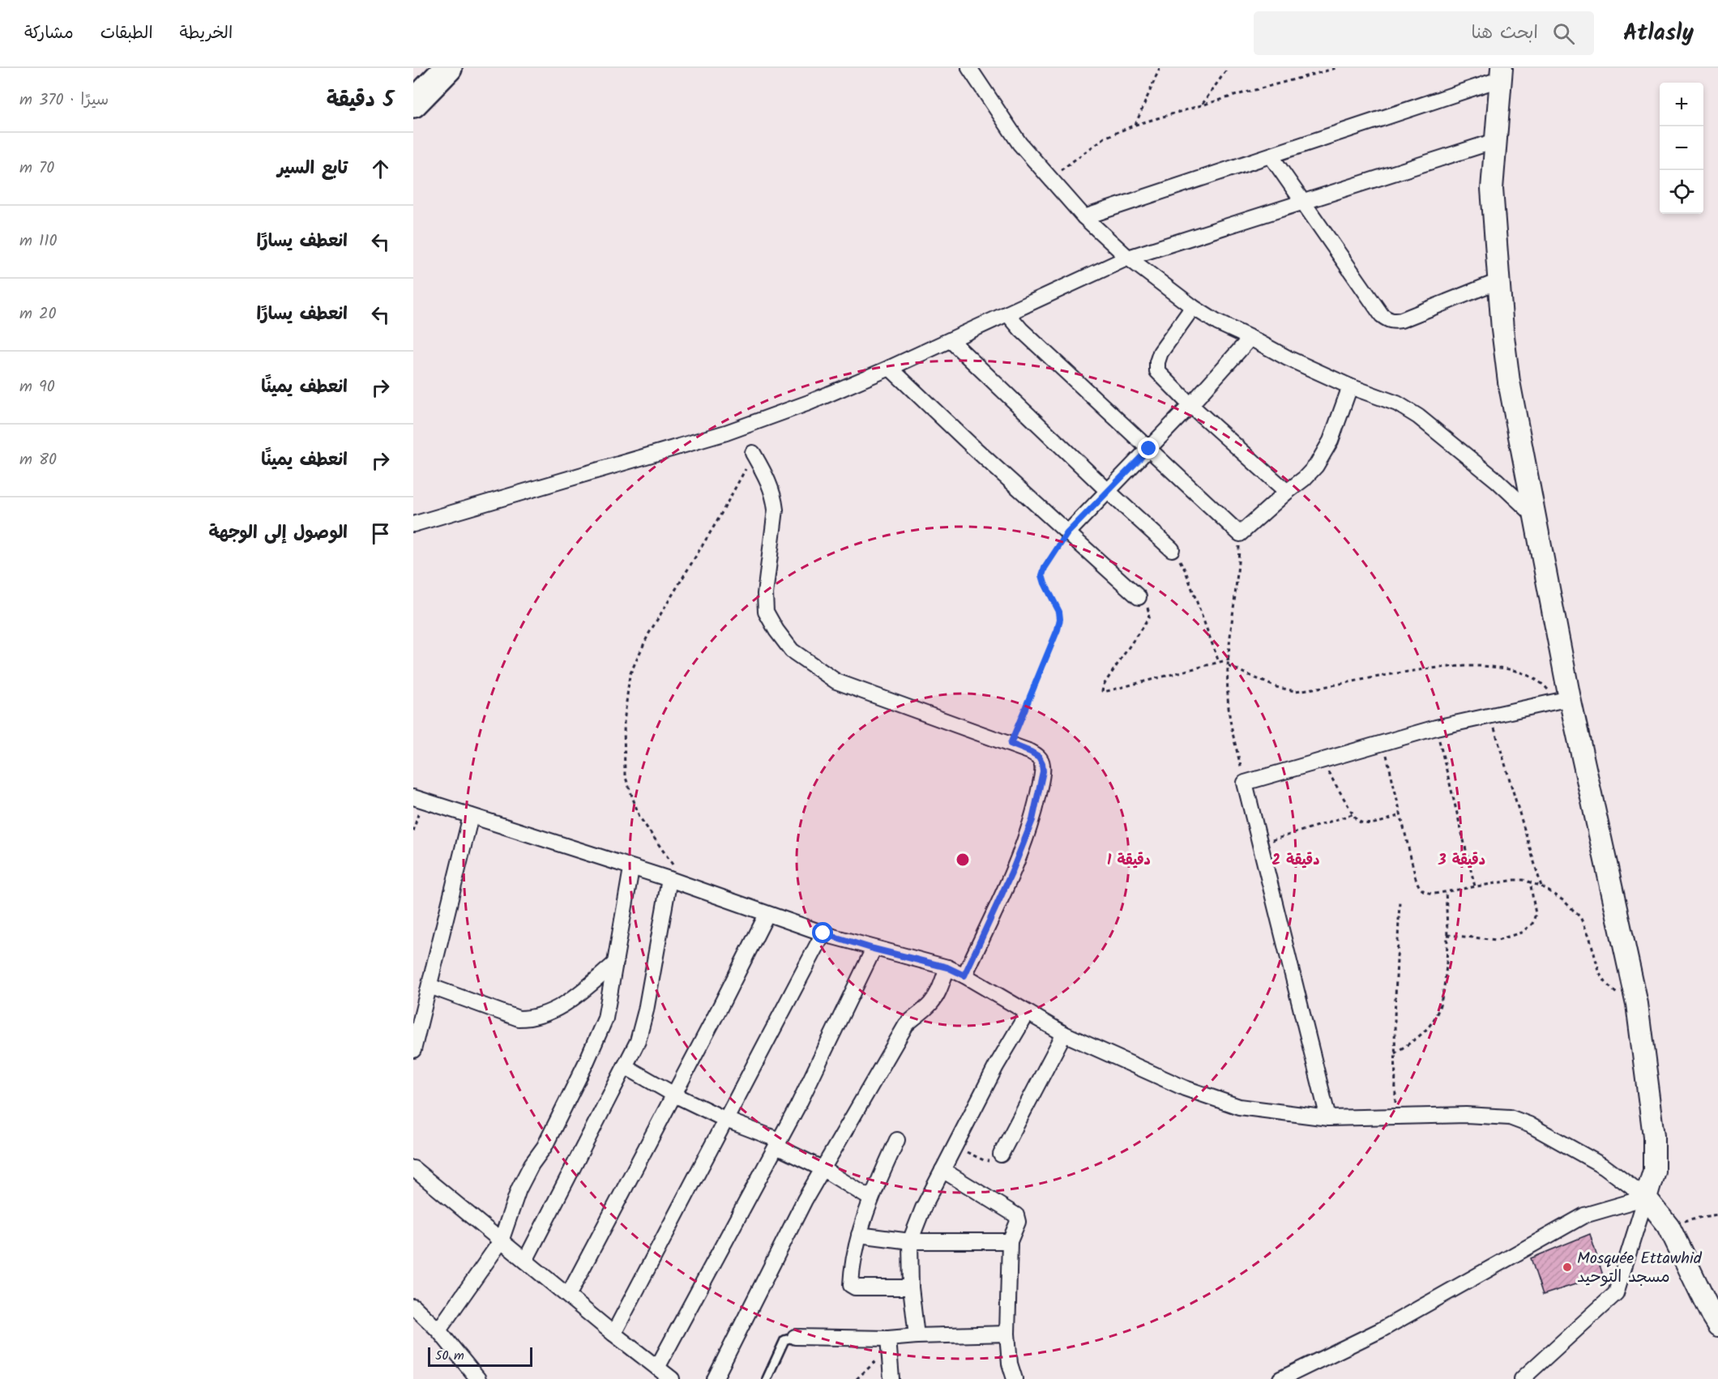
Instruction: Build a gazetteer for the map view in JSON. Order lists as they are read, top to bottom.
{
  "places": ["Mosquée Ettawhid مسجد التوحيد"],
  "scale_bar": "50 m",
  "page": {
    "header": "Atlasly",
    "search": "ابحث هنا",
    "nav": ["الخريطة", "الطبقات", "مشاركة"],
    "heading": ["5 دقيقة", "سيرًا · 370 m"],
    "map_buttons": ["+", "−"],
    "list": [
      ["تابع السير", "70 m"],
      ["انعطف يسارًا", "110 m"],
      ["انعطف يسارًا", "20 m"],
      ["انعطف يمينًا", "90 m"],
      ["انعطف يمينًا", "80 m"],
      "الوصول إلى الوجهة"
    ],
    "scale": "50 m"
  },
  "rings": ["1 دقيقة", "2 دقيقة", "3 دقيقة"]
}
